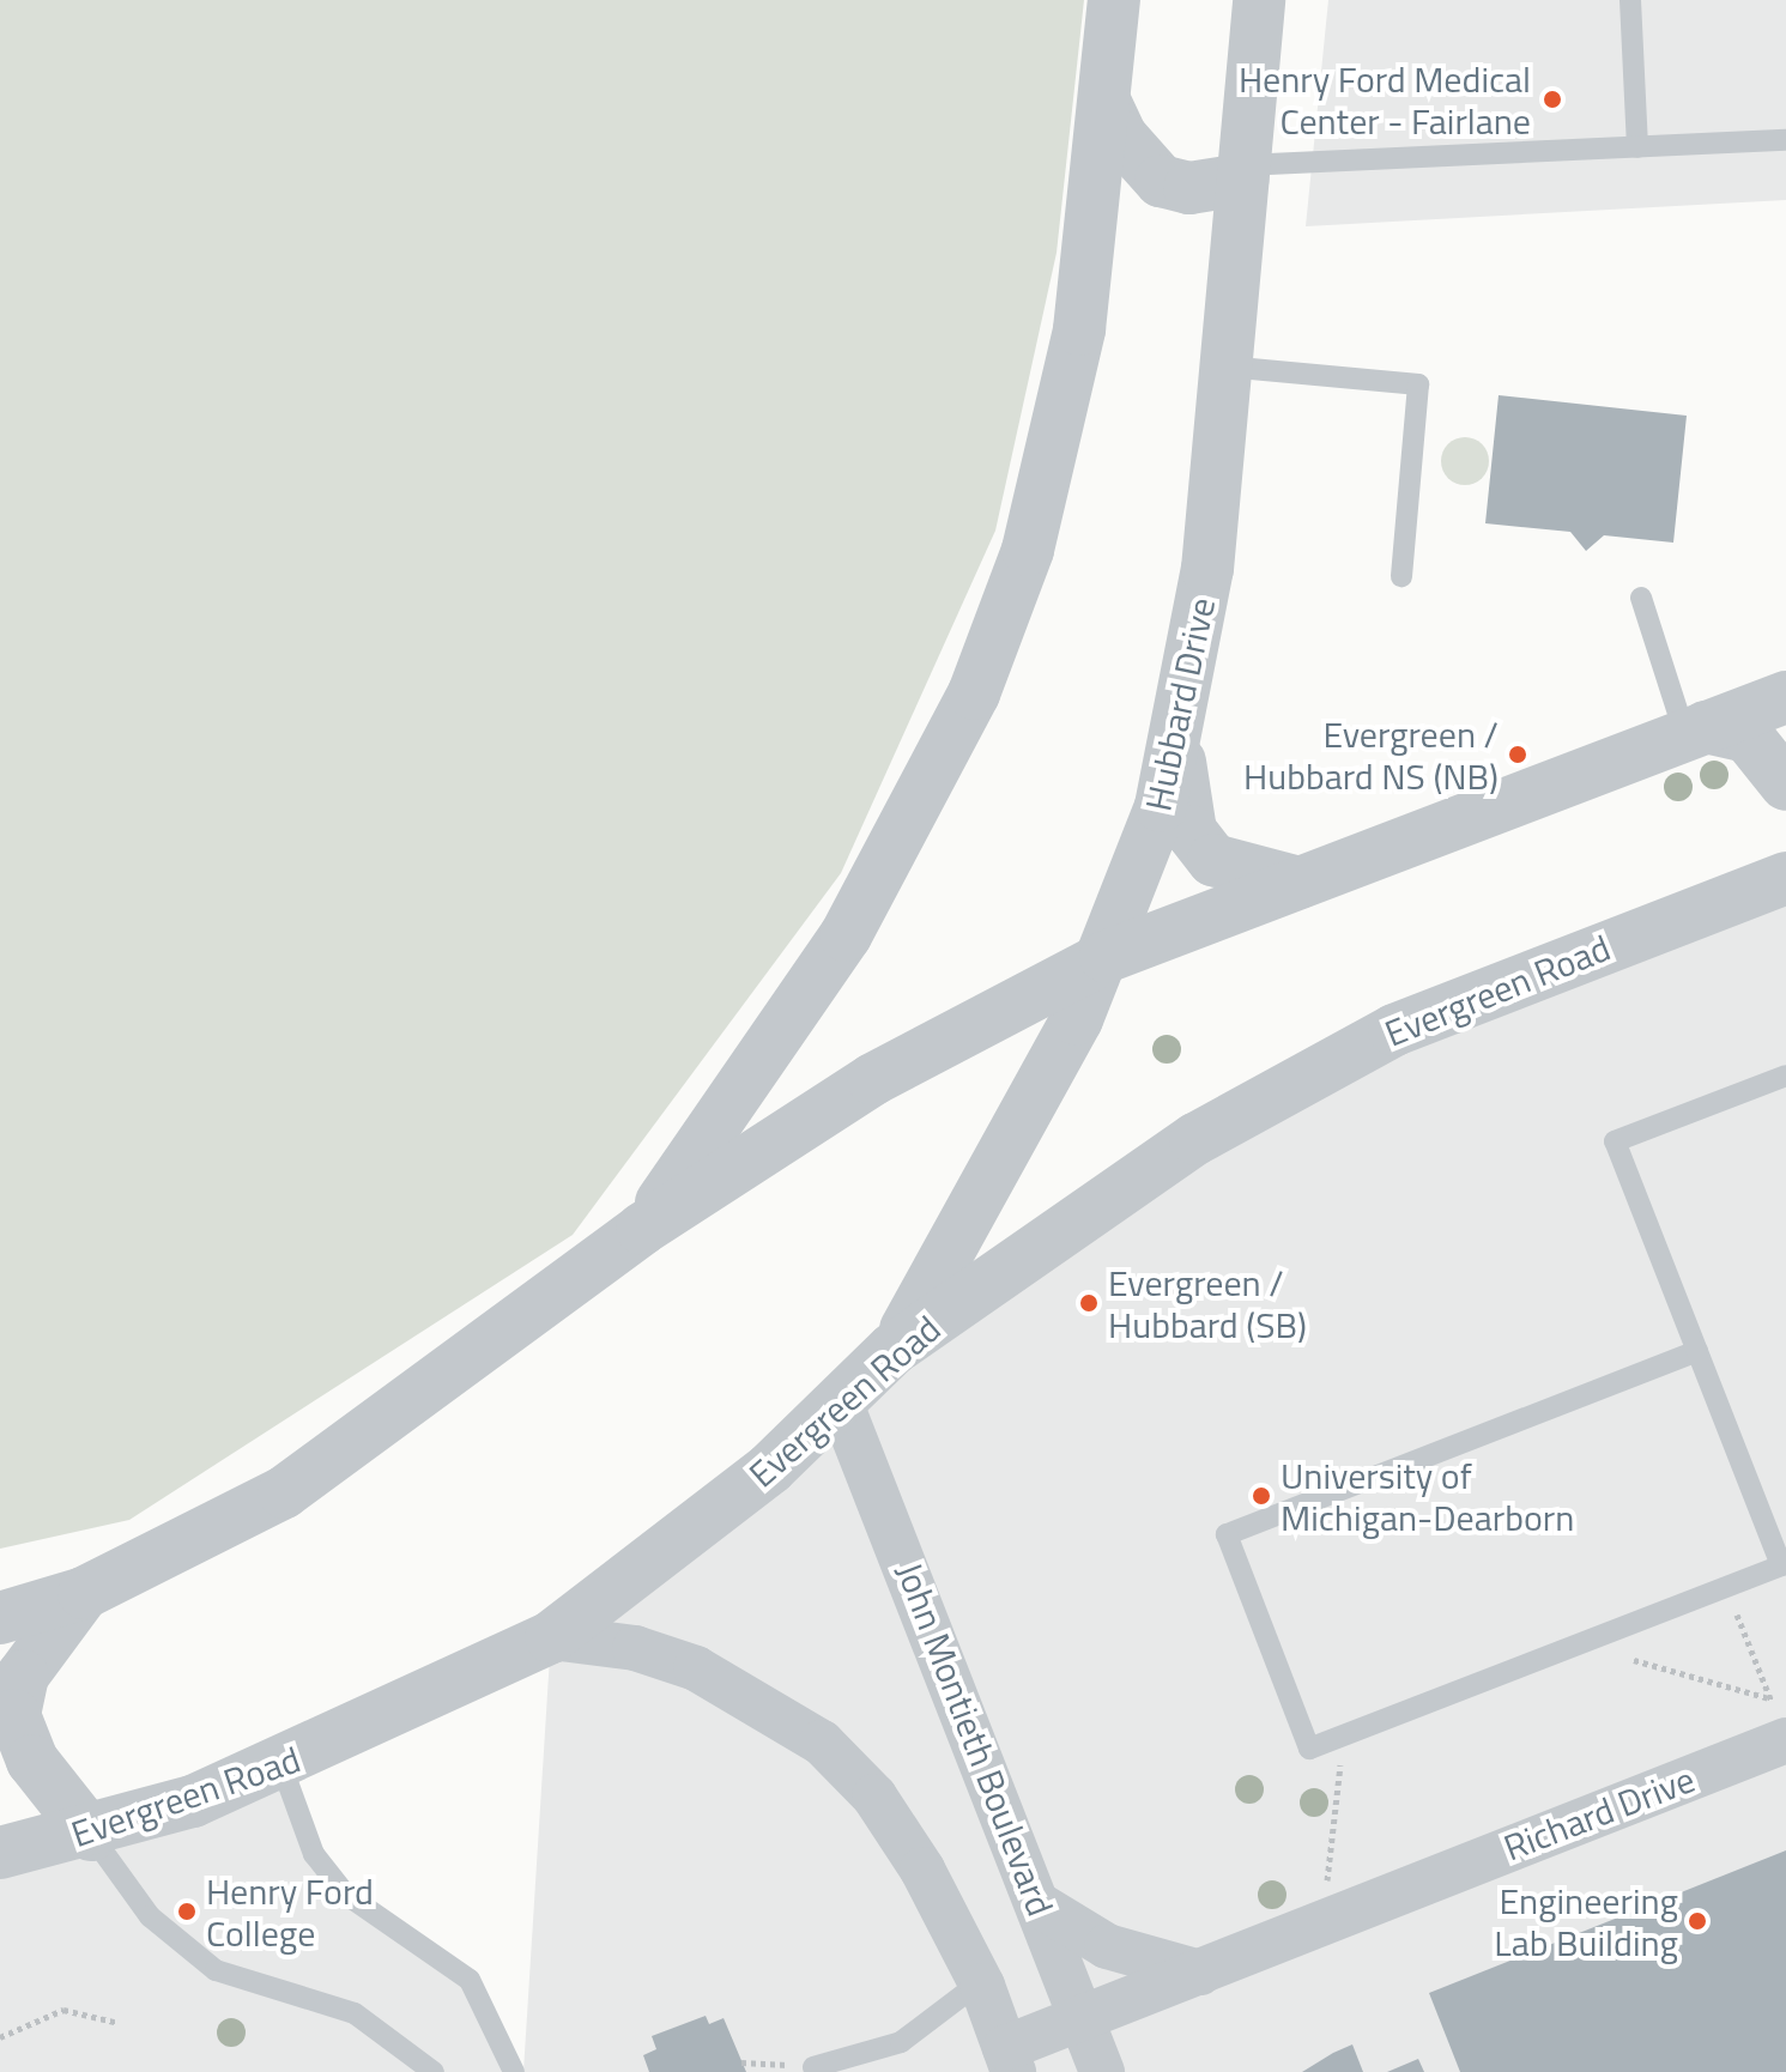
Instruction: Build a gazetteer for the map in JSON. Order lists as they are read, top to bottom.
{
  "streets": {
    "street": [
      "Hubbard Drive",
      "Evergreen Road",
      "John Montieth Boulevard",
      "Richard Drive"
    ]
  },
  "crossings": [
    ["Hubbard Drive", "Evergreen Road"],
    ["Evergreen Road", "John Montieth Boulevard"],
    ["John Montieth Boulevard", "Richard Drive"]
  ],
  "places": [
    "Henry Ford Medical Center - Fairlane",
    "Evergreen / Hubbard NS (NB)",
    "Evergreen / Hubbard (SB)",
    "University of Michigan-Dearborn",
    "Henry Ford College",
    "Engineering Lab Building"
  ]
}
